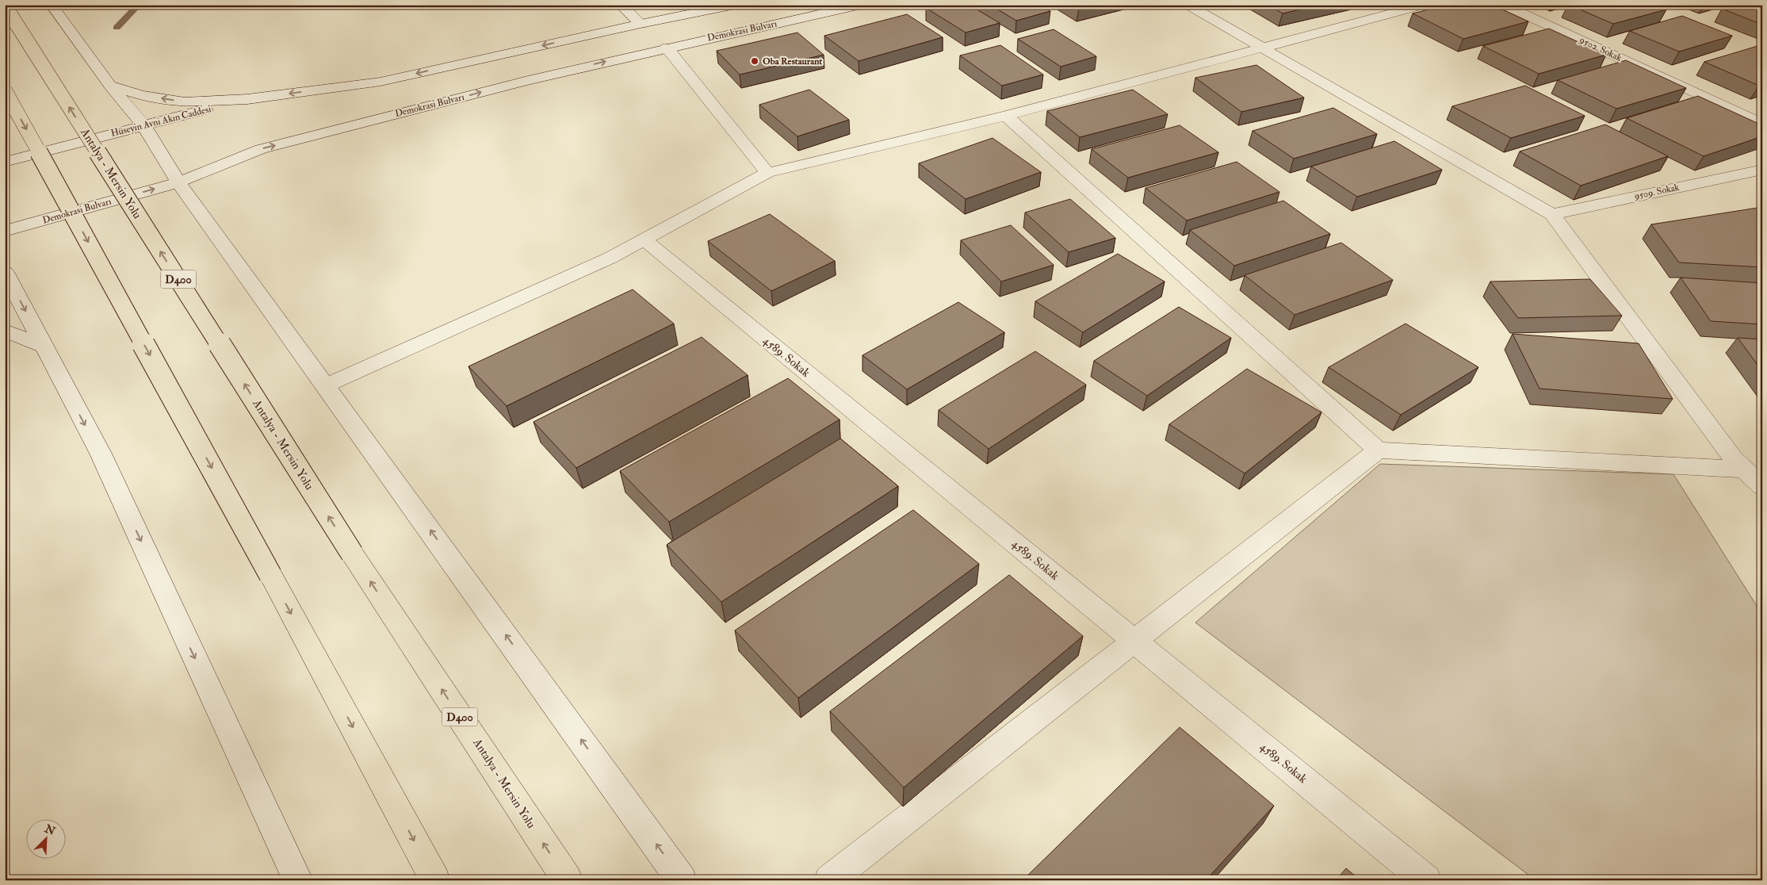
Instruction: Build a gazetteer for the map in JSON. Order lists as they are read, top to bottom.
{
  "streets": {
    "highway": ["Antalya - Mersin Yolu", "D400"],
    "street": [
      "Demokrasi Bulvarı",
      "9502. Sokak",
      "Hüseyin Avni Akın Caddesi",
      "9509. Sokak",
      "4589. Sokak"
    ]
  },
  "places": ["Oba Restaurant"],
  "north": "top right"
}
